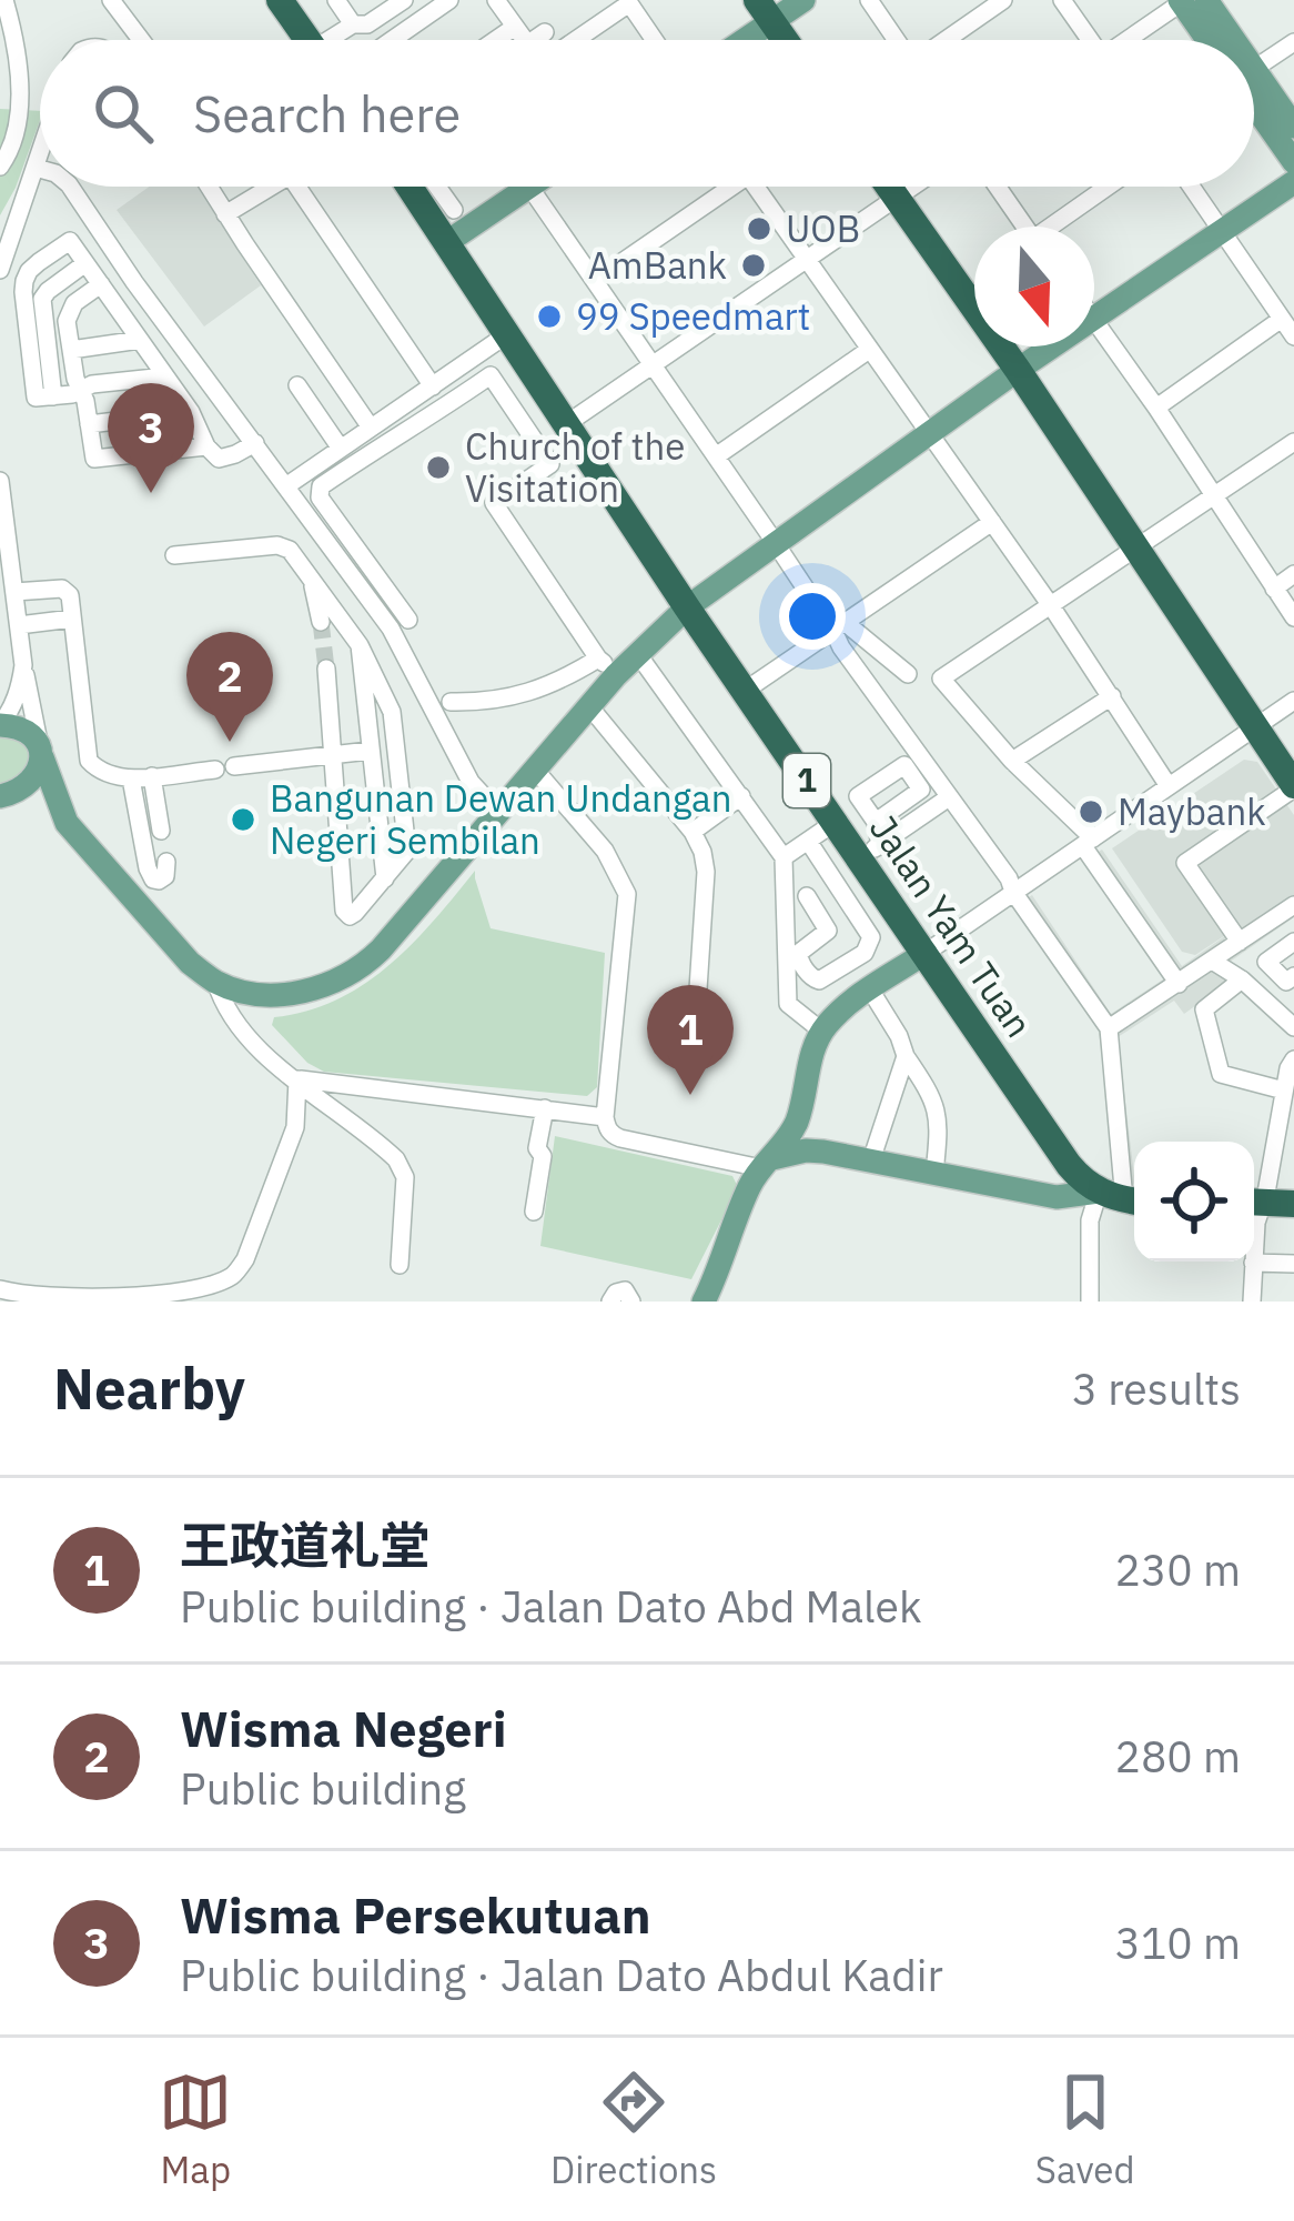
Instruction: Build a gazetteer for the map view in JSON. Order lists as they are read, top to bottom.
{
  "streets": {
    "highway": ["1", "Jalan Yam Tuan"]
  },
  "places": [
    "UOB",
    "AmBank",
    "99 Speedmart",
    "Church of the Visitation",
    "Maybank",
    "Bangunan Dewan Undangan Negeri Sembilan"
  ],
  "north": "bottom",
  "page": {
    "search": "Search here",
    "pins": ["3", "2", "1"],
    "heading": ["Nearby", "3 results"],
    "list": [
      {
        "mark": "1",
        "name": "王政道礼堂",
        "note": "Public building · Jalan Dato Abd Malek",
        "value": "230 m"
      },
      {
        "mark": "2",
        "name": "Wisma Negeri",
        "note": "Public building",
        "value": "280 m"
      },
      {
        "mark": "3",
        "name": "Wisma Persekutuan",
        "note": "Public building · Jalan Dato Abdul Kadir",
        "value": "310 m"
      }
    ],
    "nav": ["Map", "Directions", "Saved"]
  }
}
